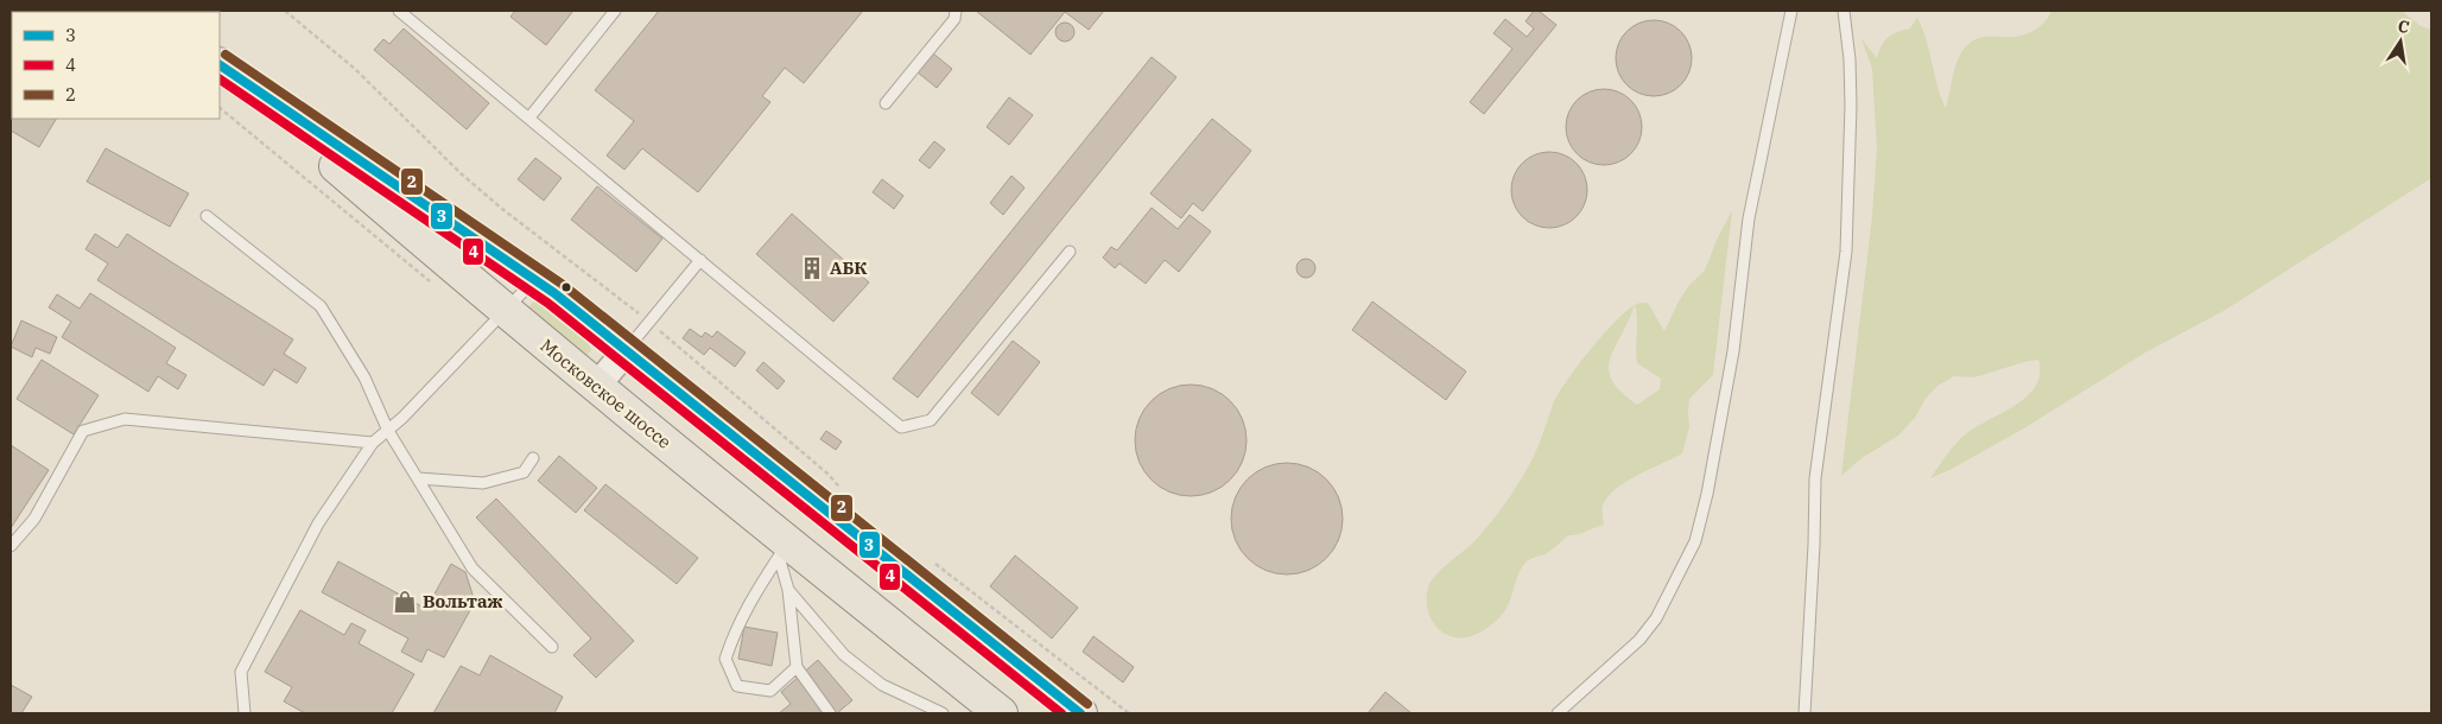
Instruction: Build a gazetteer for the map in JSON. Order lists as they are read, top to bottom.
{
  "streets": {
    "main road": ["Московское шоссе"]
  },
  "places": {
    "building": ["АБК"],
    "shop": ["Вольтаж"]
  },
  "lines": ["transit line 2", "transit line 3", "transit line 4"],
  "legend": ["3", "4", "2"],
  "north": "top"
}
